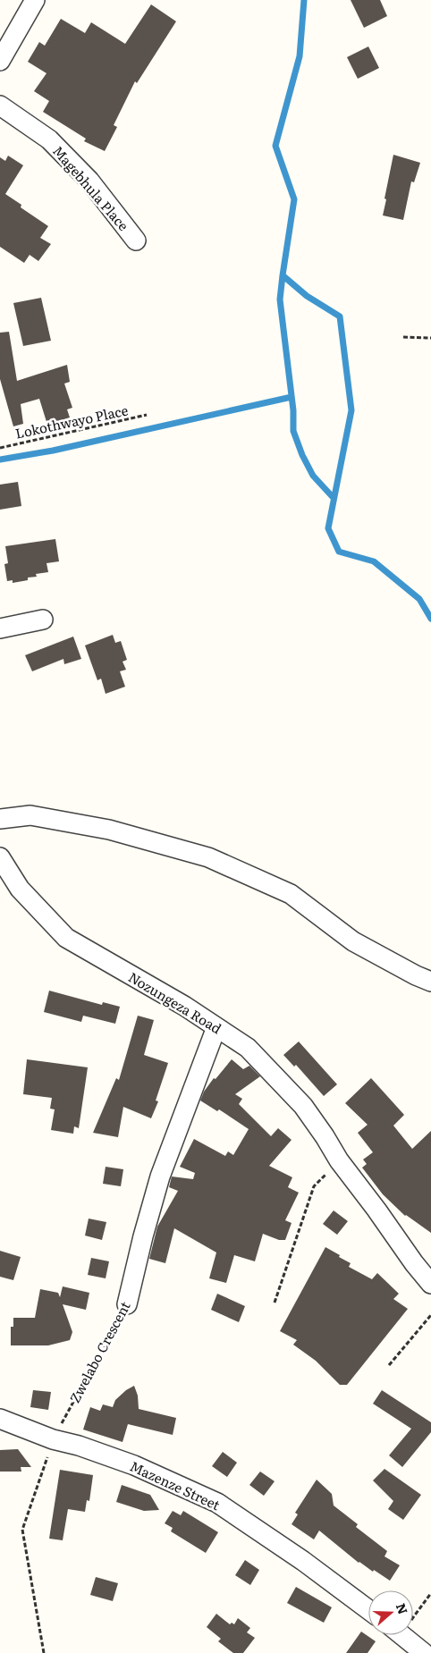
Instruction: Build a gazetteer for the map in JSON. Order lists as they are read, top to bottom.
{
  "streets": {
    "street": [
      "Magebhula Place",
      "Nozungeza Road",
      "Zwelabo Crescent",
      "Mazenze Street"
    ],
    "path": ["Lokothwayo Place"]
  },
  "crossings": [
    ["Nozungeza Road", "Zwelabo Crescent"],
    ["Zwelabo Crescent", "Mazenze Street"]
  ],
  "north": "right"
}
